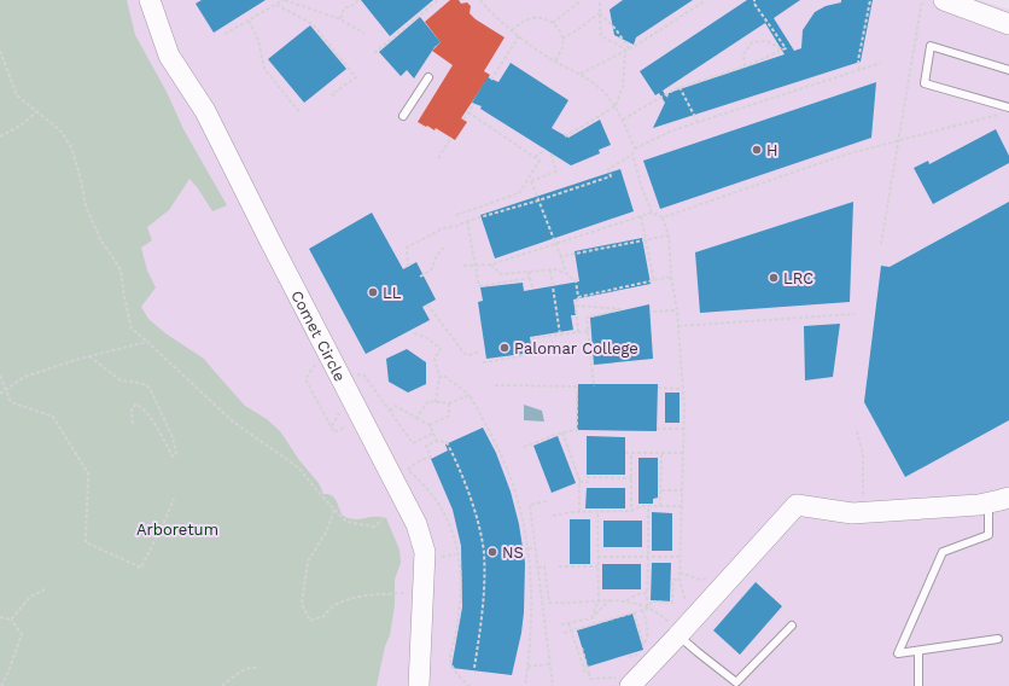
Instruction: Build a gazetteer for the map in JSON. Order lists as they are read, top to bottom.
{
  "streets": {
    "street": ["Comet Circle"]
  },
  "parks": ["Arboretum"],
  "places": [
    "H",
    "LRC",
    "LL",
    "Palomar College",
    "NS"
  ]
}
